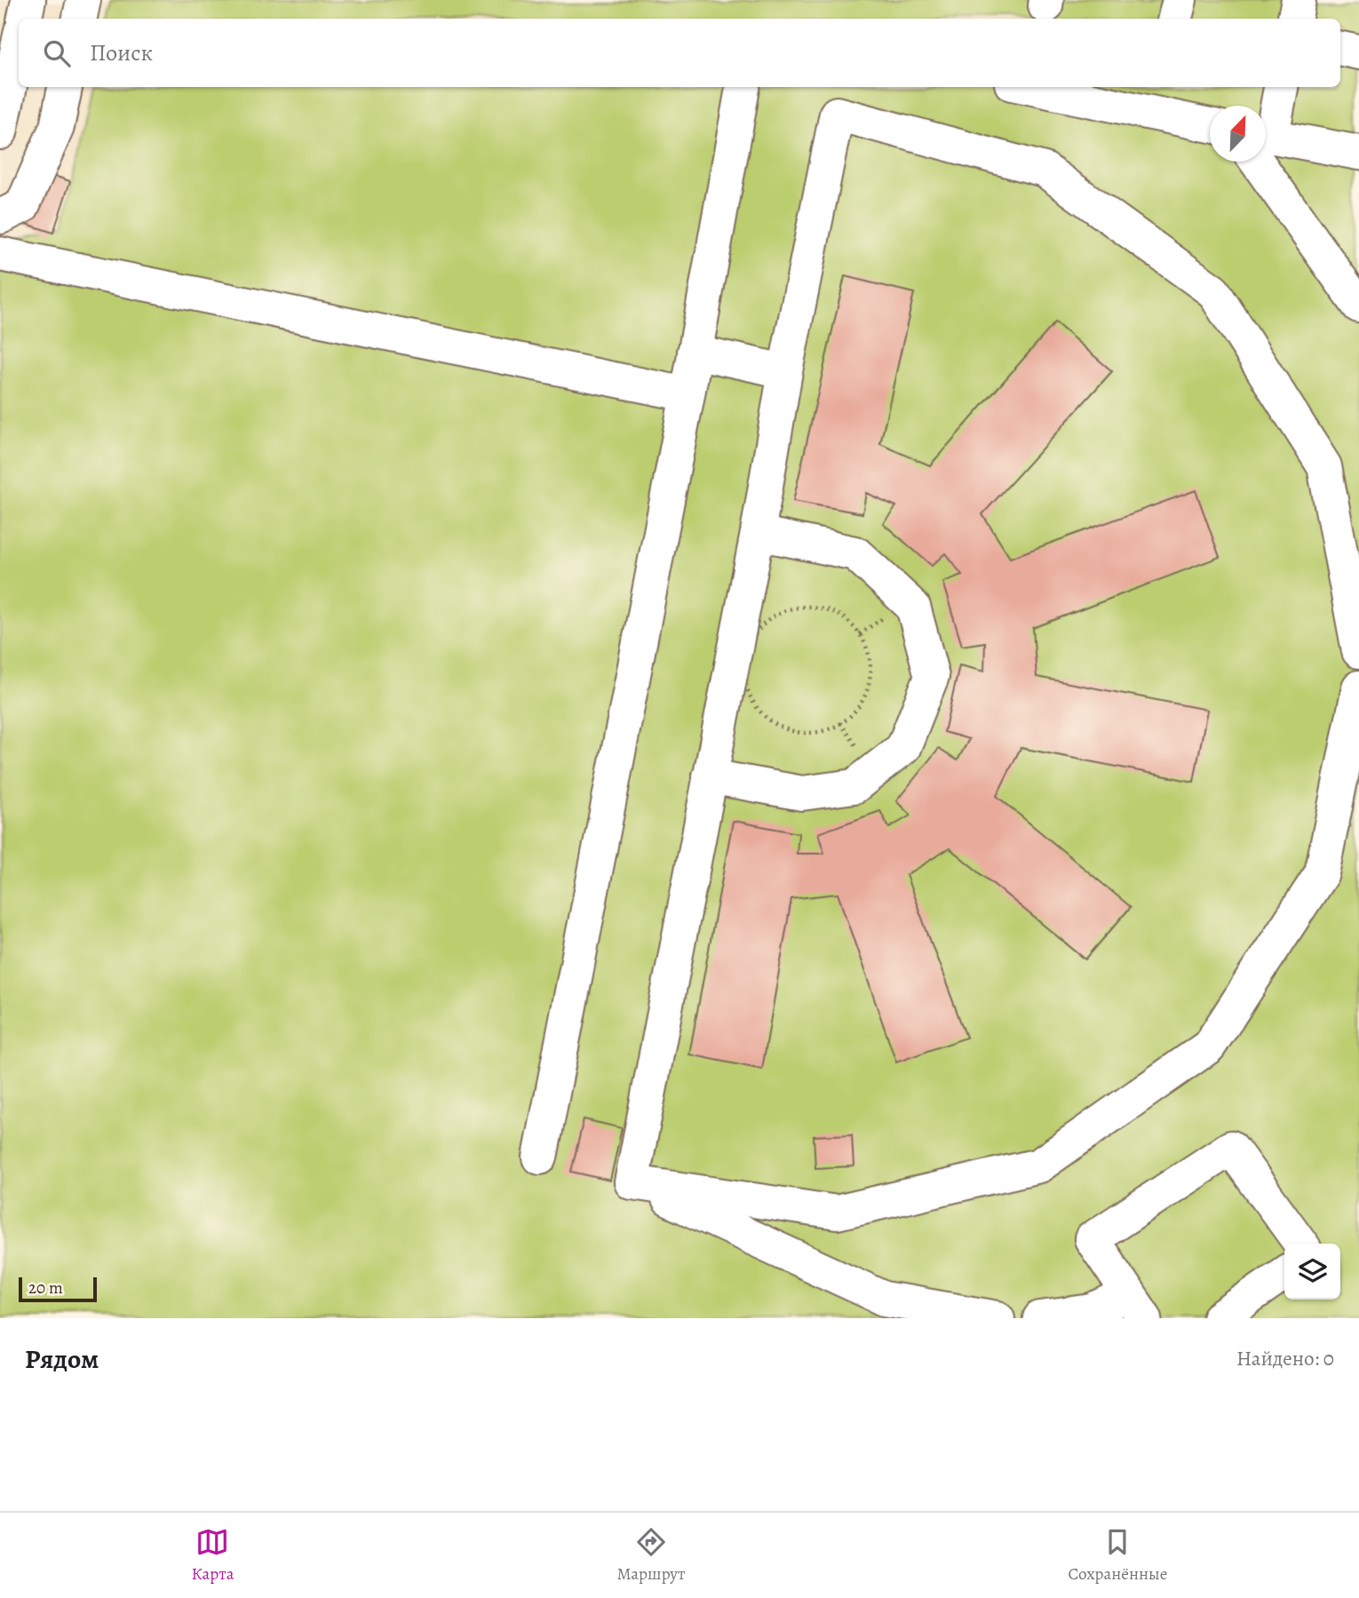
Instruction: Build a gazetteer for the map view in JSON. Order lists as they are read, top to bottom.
{
  "scale_bar": "20 m",
  "north": "top right",
  "page": {
    "search": "Поиск",
    "scale": "20 m",
    "heading": ["Рядом", "Найдено: 0"],
    "nav": ["Карта", "Маршрут", "Сохранённые"]
  }
}
